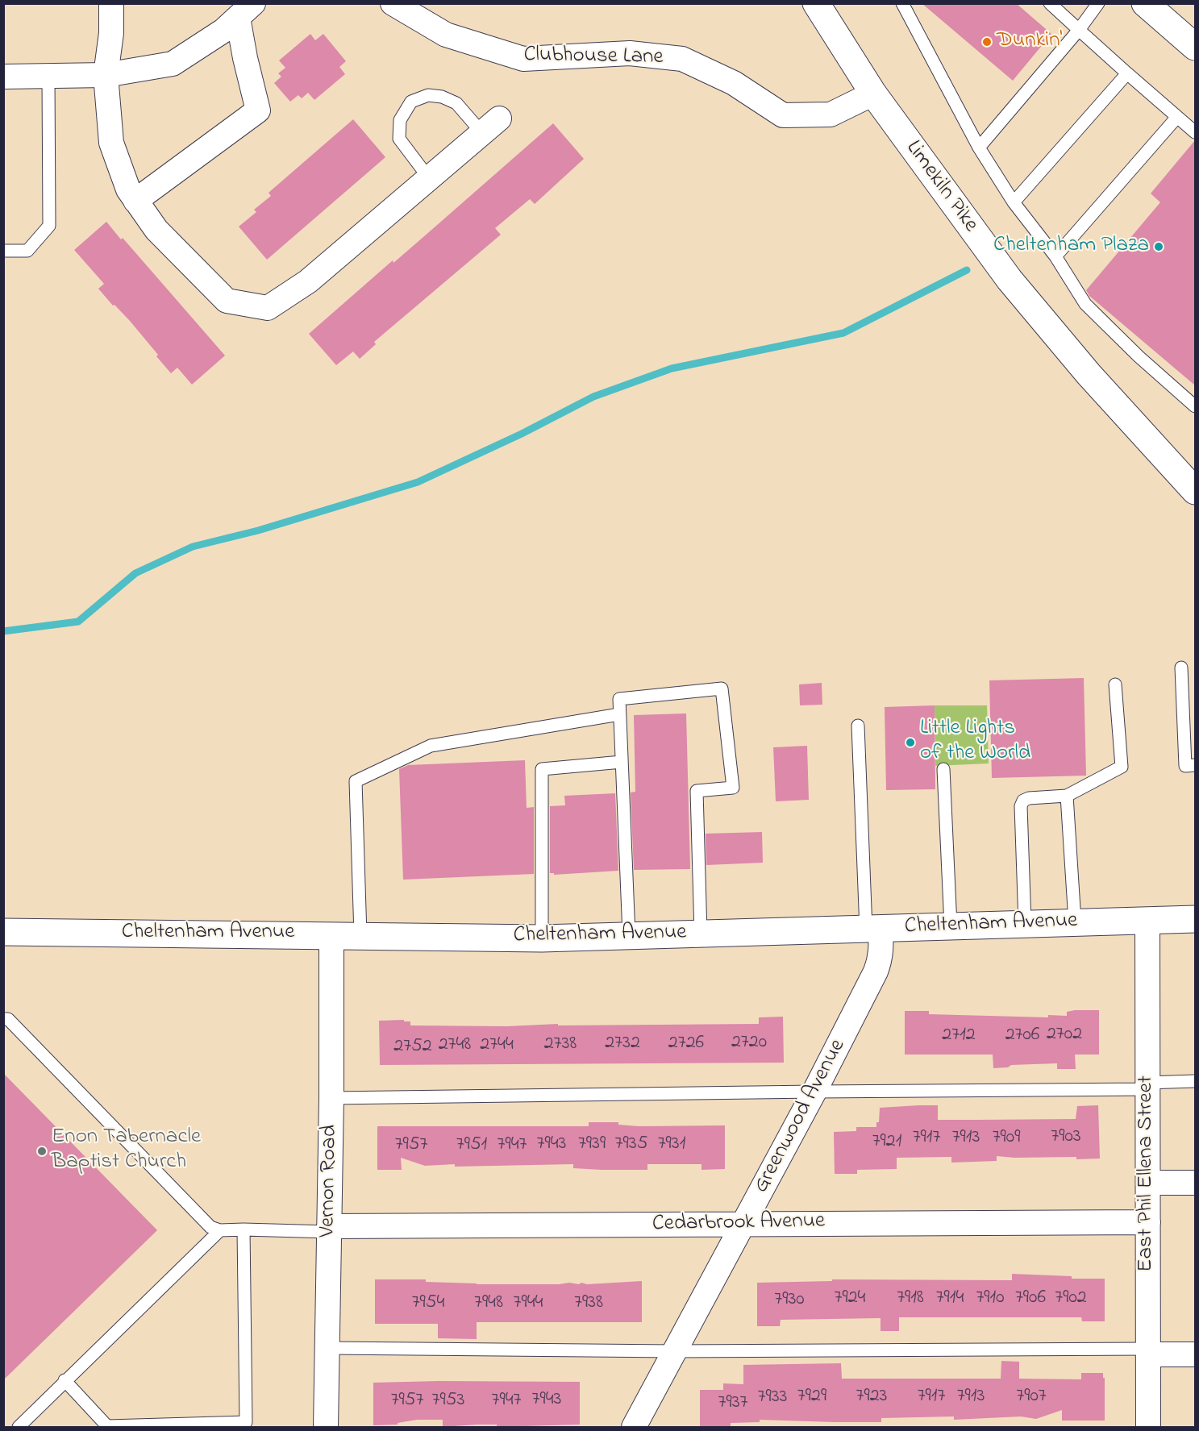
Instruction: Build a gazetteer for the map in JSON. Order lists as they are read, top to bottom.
{
  "streets": {
    "main road": ["Limekiln Pike", "Cheltenham Avenue"],
    "street": [
      "Clubhouse Lane",
      "Greenwood Avenue",
      "East Phil Ellena Street",
      "Vernon Road",
      "Cedarbrook Avenue"
    ]
  },
  "crossings": [
    ["Clubhouse Lane", "Limekiln Pike"],
    ["Cheltenham Avenue", "Greenwood Avenue"],
    ["Cheltenham Avenue", "East Phil Ellena Street"],
    ["Cheltenham Avenue", "Vernon Road"],
    ["Greenwood Avenue", "Cedarbrook Avenue"],
    ["East Phil Ellena Street", "Cedarbrook Avenue"],
    ["Vernon Road", "Cedarbrook Avenue"]
  ],
  "places": [
    "Dunkin'",
    "Cheltenham Plaza",
    "Little Lights of the World",
    "Enon Tabernacle Baptist Church"
  ],
  "house_numbers": [
    "2702",
    "2712",
    "2706",
    "2720",
    "2732",
    "2726",
    "2738",
    "2748",
    "2744",
    "2752",
    "7903",
    "7917",
    "7913",
    "7909",
    "7921",
    "7943",
    "7939",
    "7935",
    "7931",
    "7957",
    "7951",
    "7947",
    "7924",
    "7918",
    "7914",
    "7910",
    "7906",
    "7902",
    "7930",
    "7954",
    "7948",
    "7944",
    "7938",
    "7929",
    "7923",
    "7917",
    "7913",
    "7907",
    "7933",
    "7943",
    "7957",
    "7953",
    "7947",
    "7937"
  ]
}
